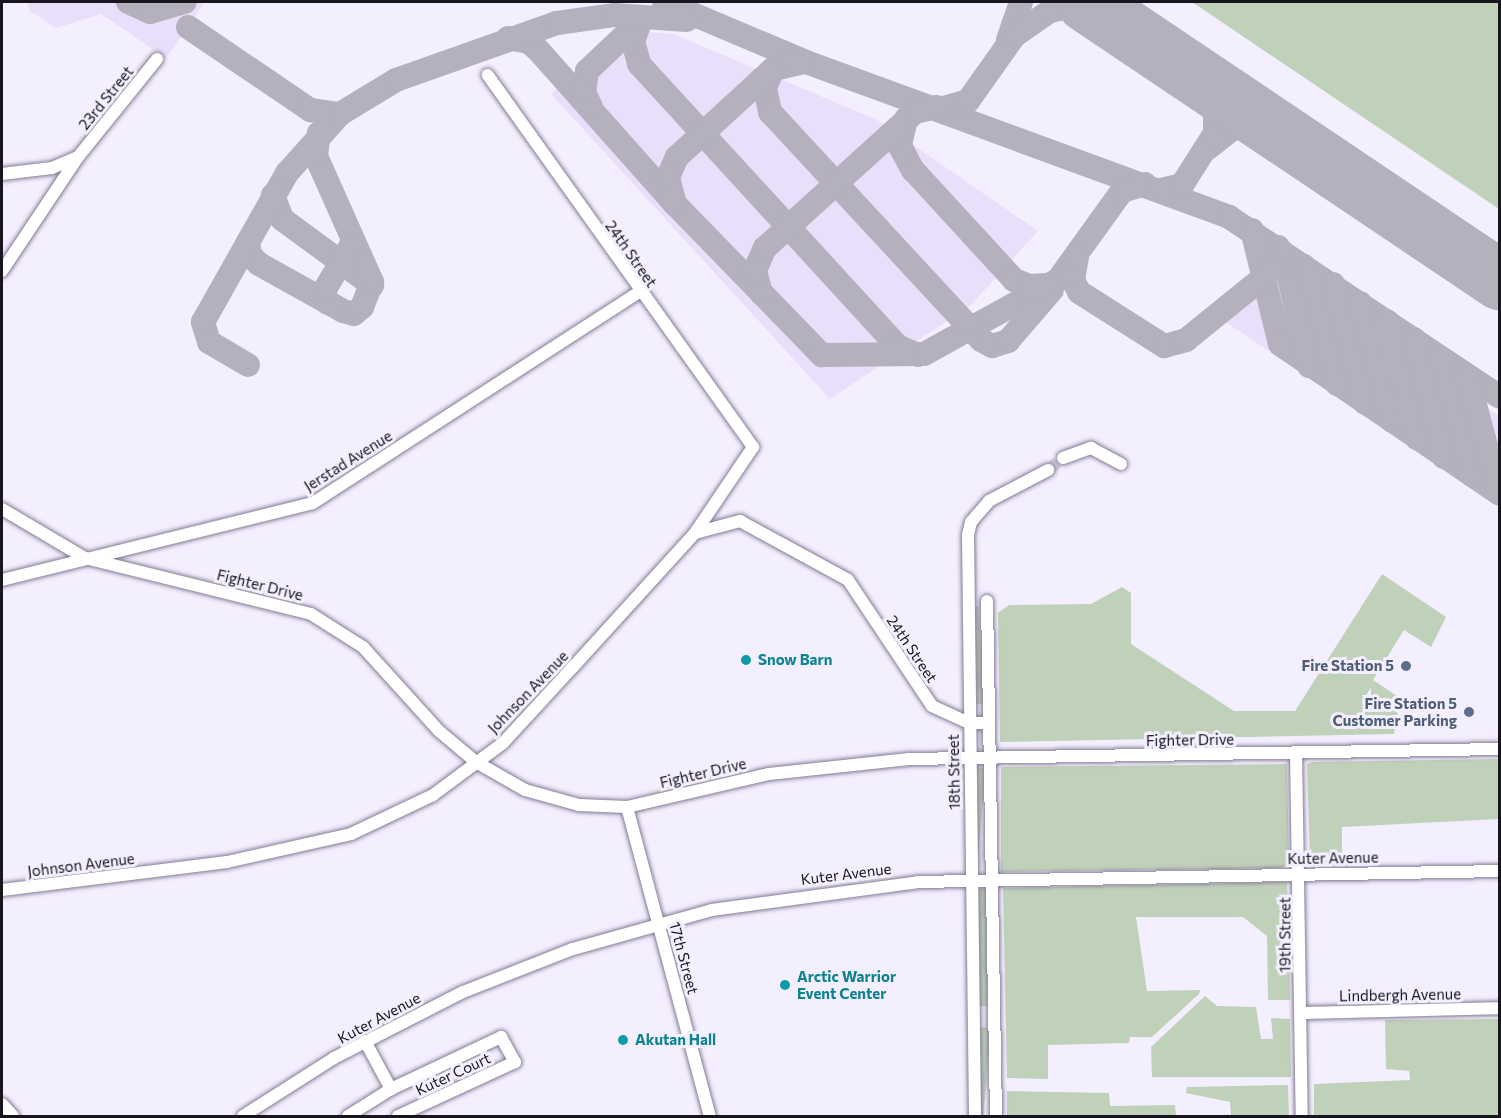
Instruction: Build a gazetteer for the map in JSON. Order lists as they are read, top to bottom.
{
  "streets": {
    "street": [
      "23rd Street",
      "24th Street",
      "Jerstad Avenue",
      "Fighter Drive",
      "Johnson Avenue",
      "18th Street",
      "Kuter Avenue",
      "19th Street",
      "17th Street",
      "Lindbergh Avenue",
      "Kuter Court"
    ]
  },
  "crossings": [
    ["24th Street", "Jerstad Avenue"],
    ["24th Street", "Johnson Avenue"],
    ["24th Street", "18th Street"],
    ["Jerstad Avenue", "Fighter Drive"],
    ["Fighter Drive", "Johnson Avenue"],
    ["Fighter Drive", "18th Street"],
    ["Fighter Drive", "19th Street"],
    ["Fighter Drive", "17th Street"],
    ["18th Street", "Kuter Avenue"],
    ["Kuter Avenue", "19th Street"],
    ["Kuter Avenue", "17th Street"],
    ["Kuter Avenue", "Kuter Court"],
    ["19th Street", "Lindbergh Avenue"]
  ],
  "places": [
    "Snow Barn",
    "Fire Station 5",
    "Fire Station 5 Customer Parking",
    "Arctic Warrior Event Center",
    "Akutan Hall"
  ]
}
